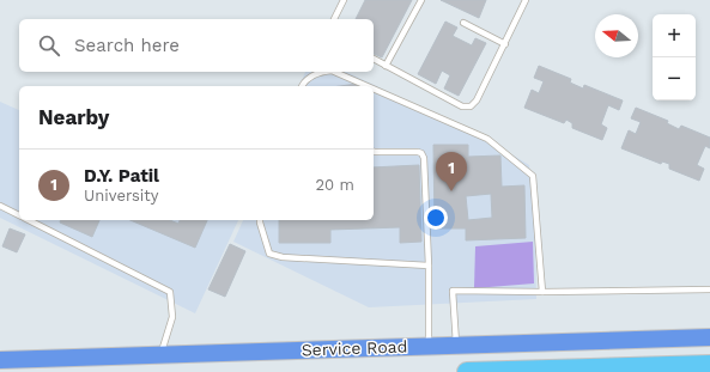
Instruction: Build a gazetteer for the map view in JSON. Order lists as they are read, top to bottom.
{
  "streets": {
    "main road": ["Service Road"]
  },
  "north": "left",
  "page": {
    "map_buttons": ["+", "−"],
    "search": "Search here",
    "heading": "Nearby",
    "list": [
      {
        "mark": "1",
        "name": "D.Y. Patil",
        "note": "University",
        "value": "20 m"
      }
    ],
    "pins": "1"
  }
}
